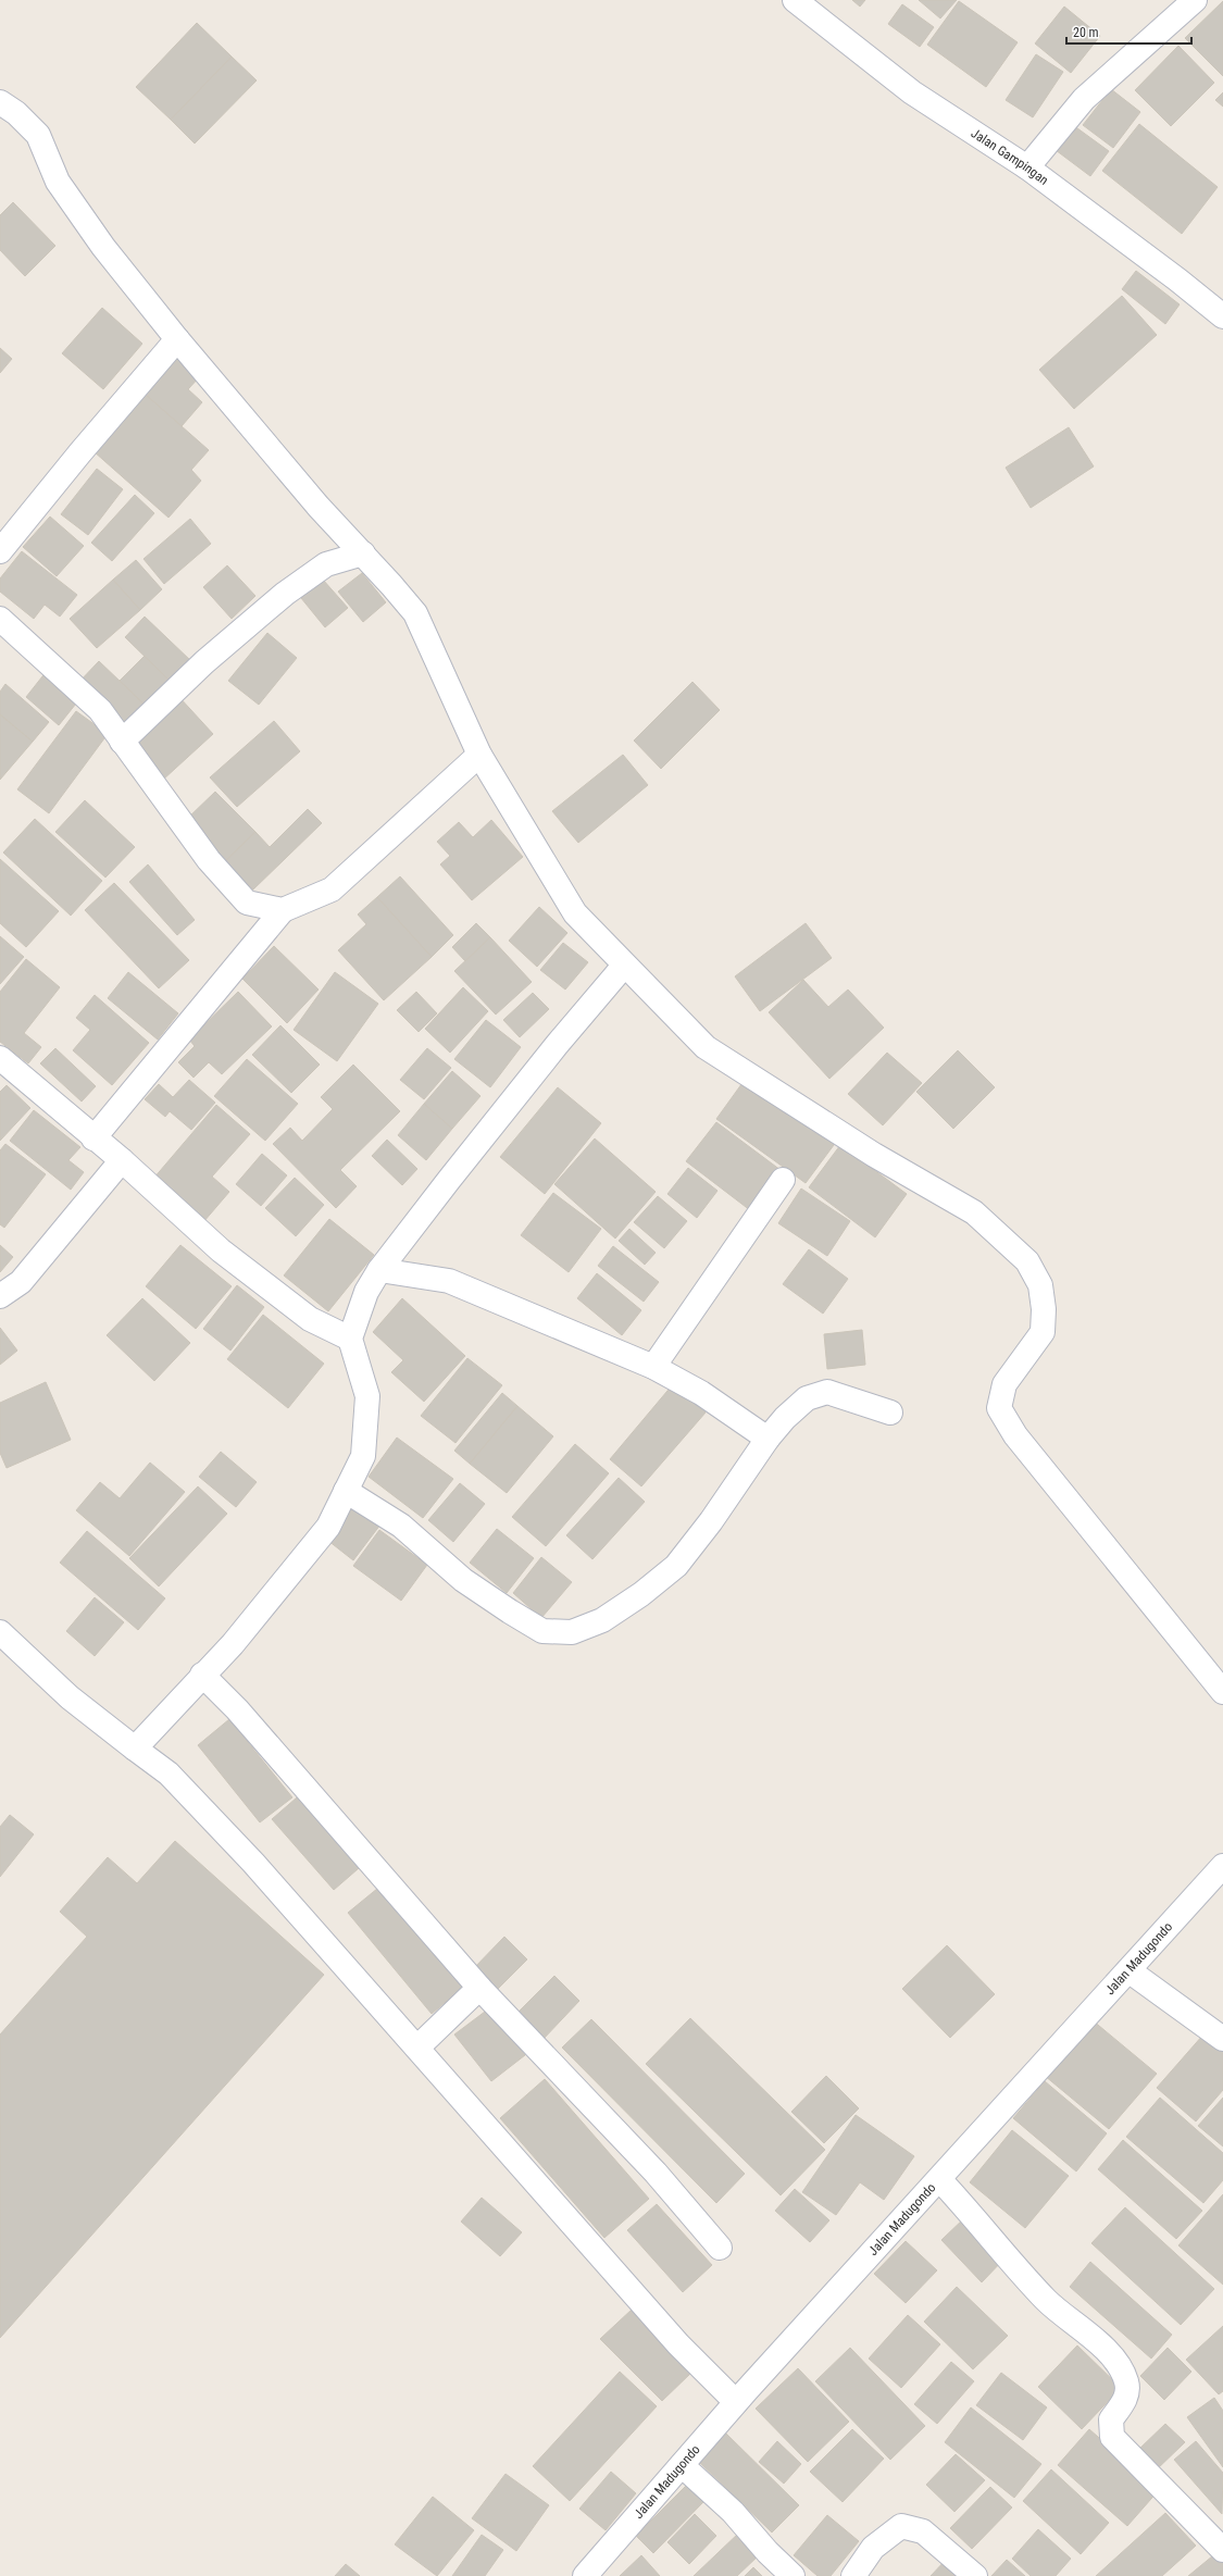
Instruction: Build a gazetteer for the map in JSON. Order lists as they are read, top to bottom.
{
  "streets": {
    "street": ["Jalan Gampingan", "Jalan Madugondo"]
  },
  "scale_bar": "20 m"
}
